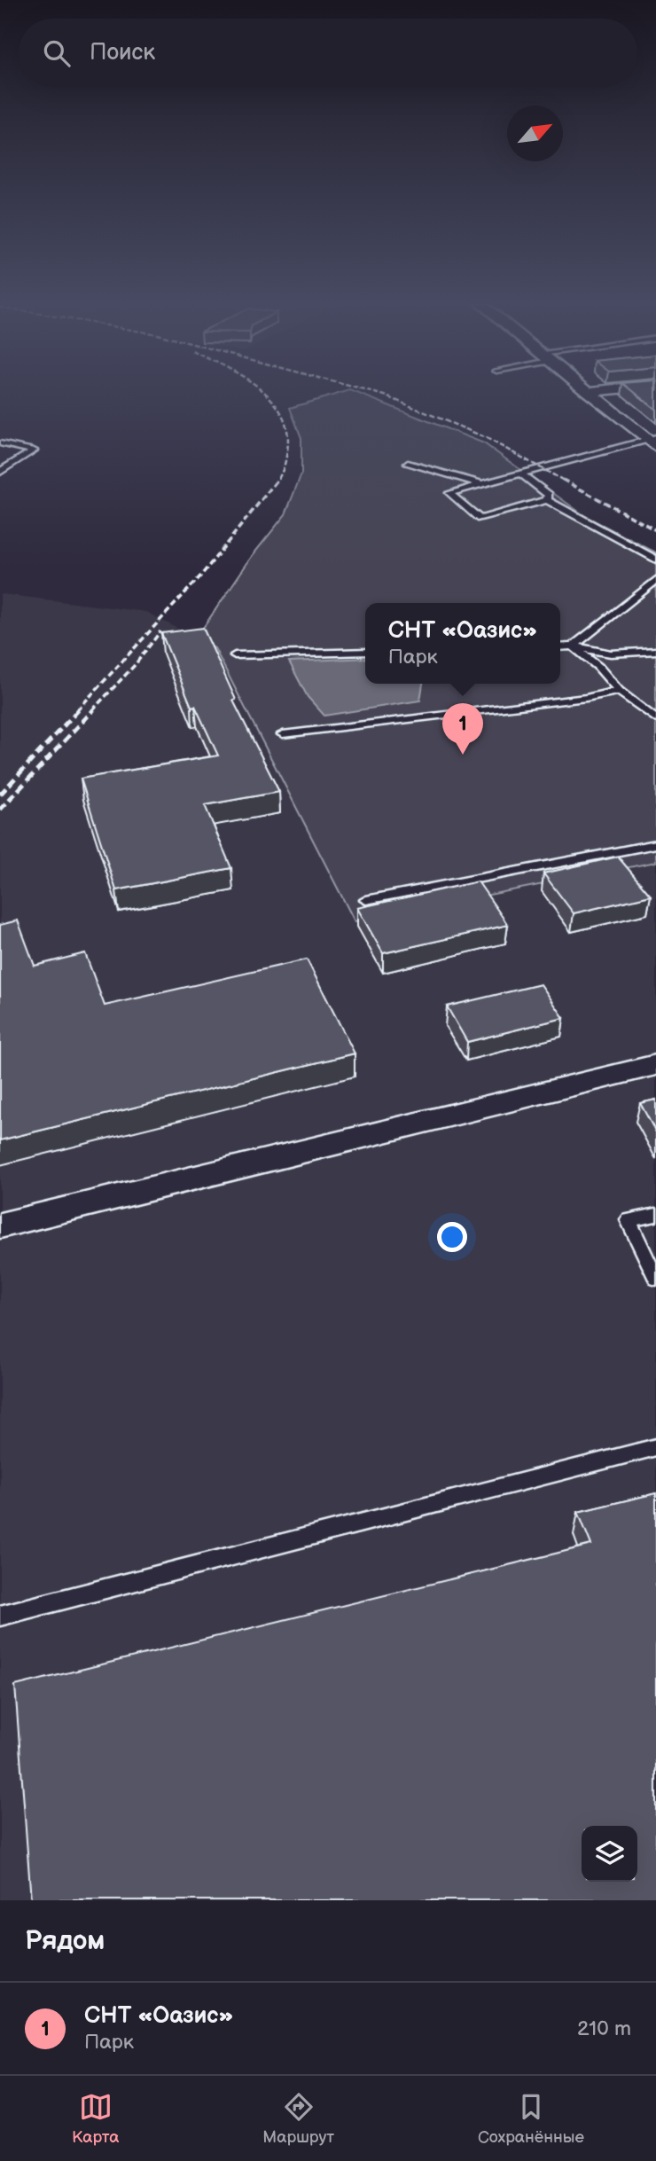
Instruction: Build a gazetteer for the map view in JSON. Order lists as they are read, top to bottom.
{
  "north": "top right",
  "page": {
    "search": "Поиск",
    "popup": ["СНТ «Оазис»", "Парк"],
    "pins": "1",
    "heading": "Рядом",
    "list": [
      {
        "mark": "1",
        "name": "СНТ «Оазис»",
        "note": "Парк",
        "value": "210 m"
      }
    ],
    "nav": ["Карта", "Маршрут", "Сохранённые"]
  }
}
